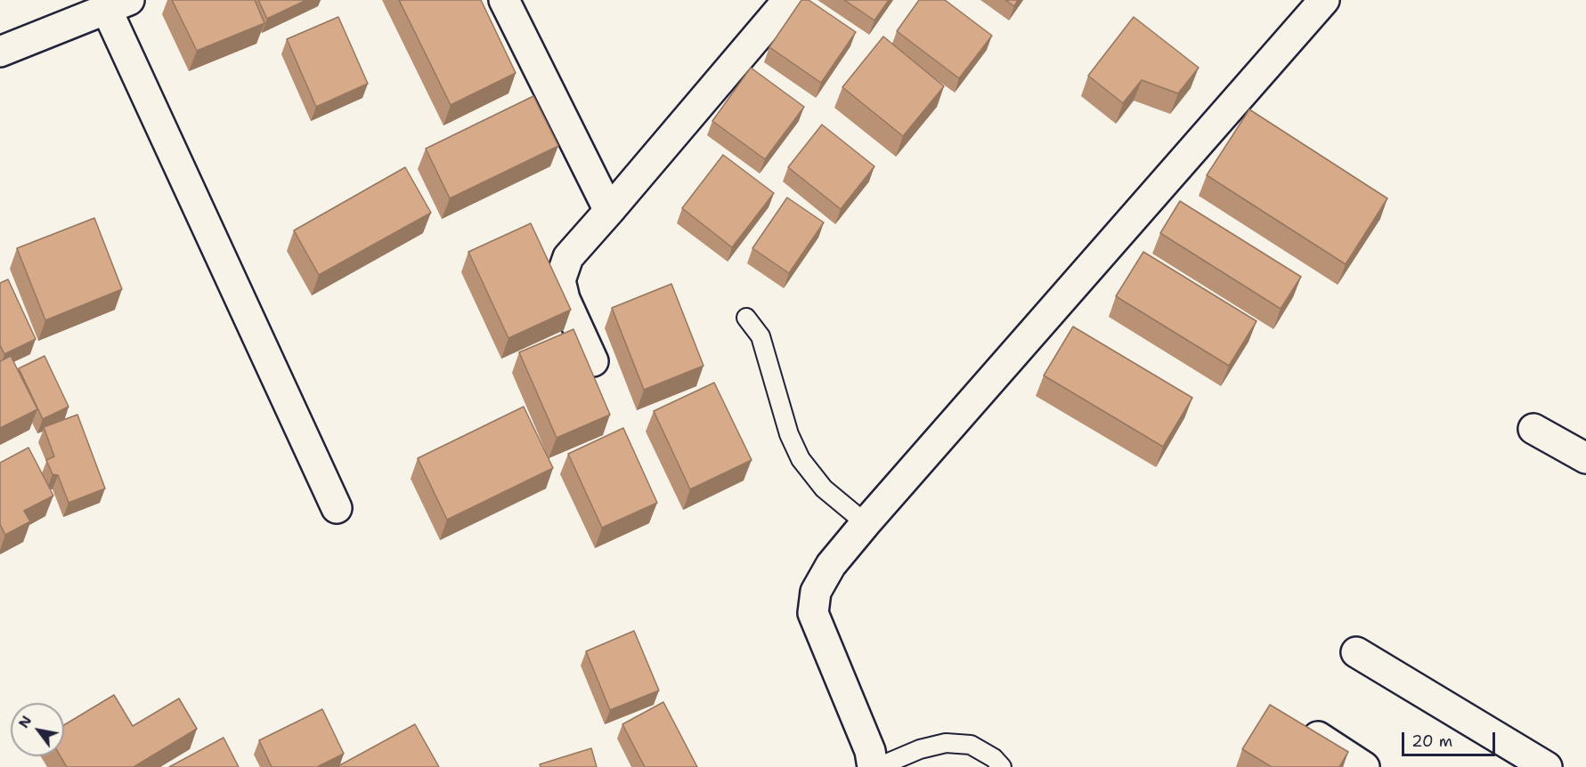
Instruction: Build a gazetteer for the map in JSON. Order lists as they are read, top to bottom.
{
  "scale_bar": "20 m",
  "north": "top left"
}
